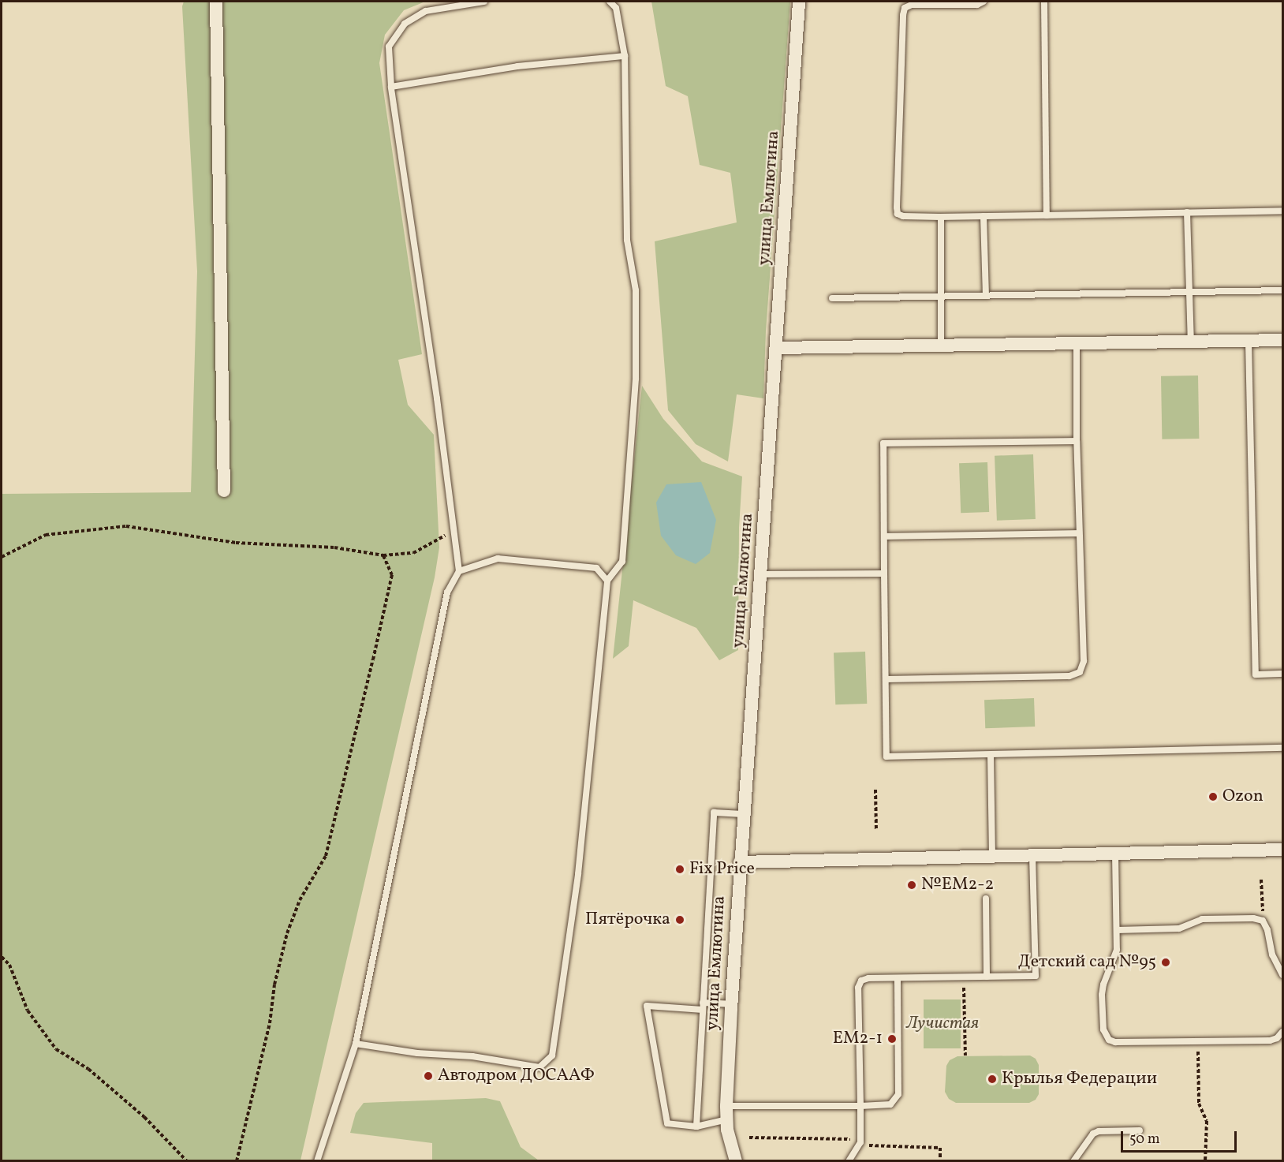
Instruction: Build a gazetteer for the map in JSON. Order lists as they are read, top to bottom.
{
  "streets": {
    "street": ["улица Емлютина"]
  },
  "parks": ["Лучистая"],
  "places": [
    "Ozon",
    "Fix Price",
    "№ЕМ2-2",
    "Пятёрочка",
    "Детский сад №95",
    "ЕМ2-1",
    "Автодром ДОСААФ",
    "Крылья Федерации"
  ],
  "scale_bar": "50 m"
}
